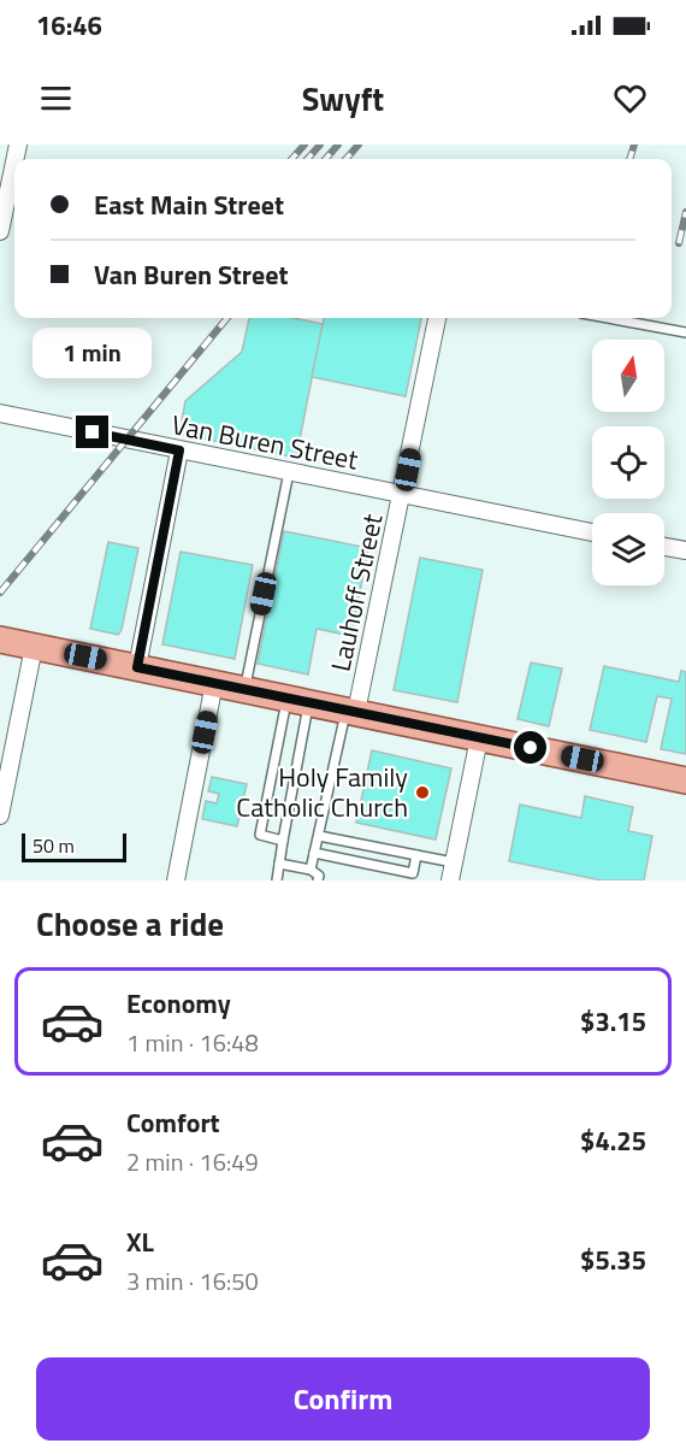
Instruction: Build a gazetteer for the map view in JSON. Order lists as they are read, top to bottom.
{
  "streets": {
    "street": ["Van Buren Street", "Lauhoff Street"]
  },
  "crossings": [
    ["Van Buren Street", "Lauhoff Street"]
  ],
  "places": ["Holy Family Catholic Church"],
  "scale_bar": "50 m",
  "north": "top",
  "page": {
    "status": "16:46",
    "header": "Swyft",
    "banner": ["East Main Street", "Van Buren Street"],
    "bubble": "1 min",
    "scale": "50 m",
    "heading": "Choose a ride",
    "list": [
      {
        "name": "Economy",
        "note": "1 min · 16:48",
        "value": "$3.15"
      },
      {
        "name": "Comfort",
        "note": "2 min · 16:49",
        "value": "$4.25"
      },
      {
        "name": "XL",
        "note": "3 min · 16:50",
        "value": "$5.35"
      }
    ],
    "buttons": "Confirm"
  }
}
